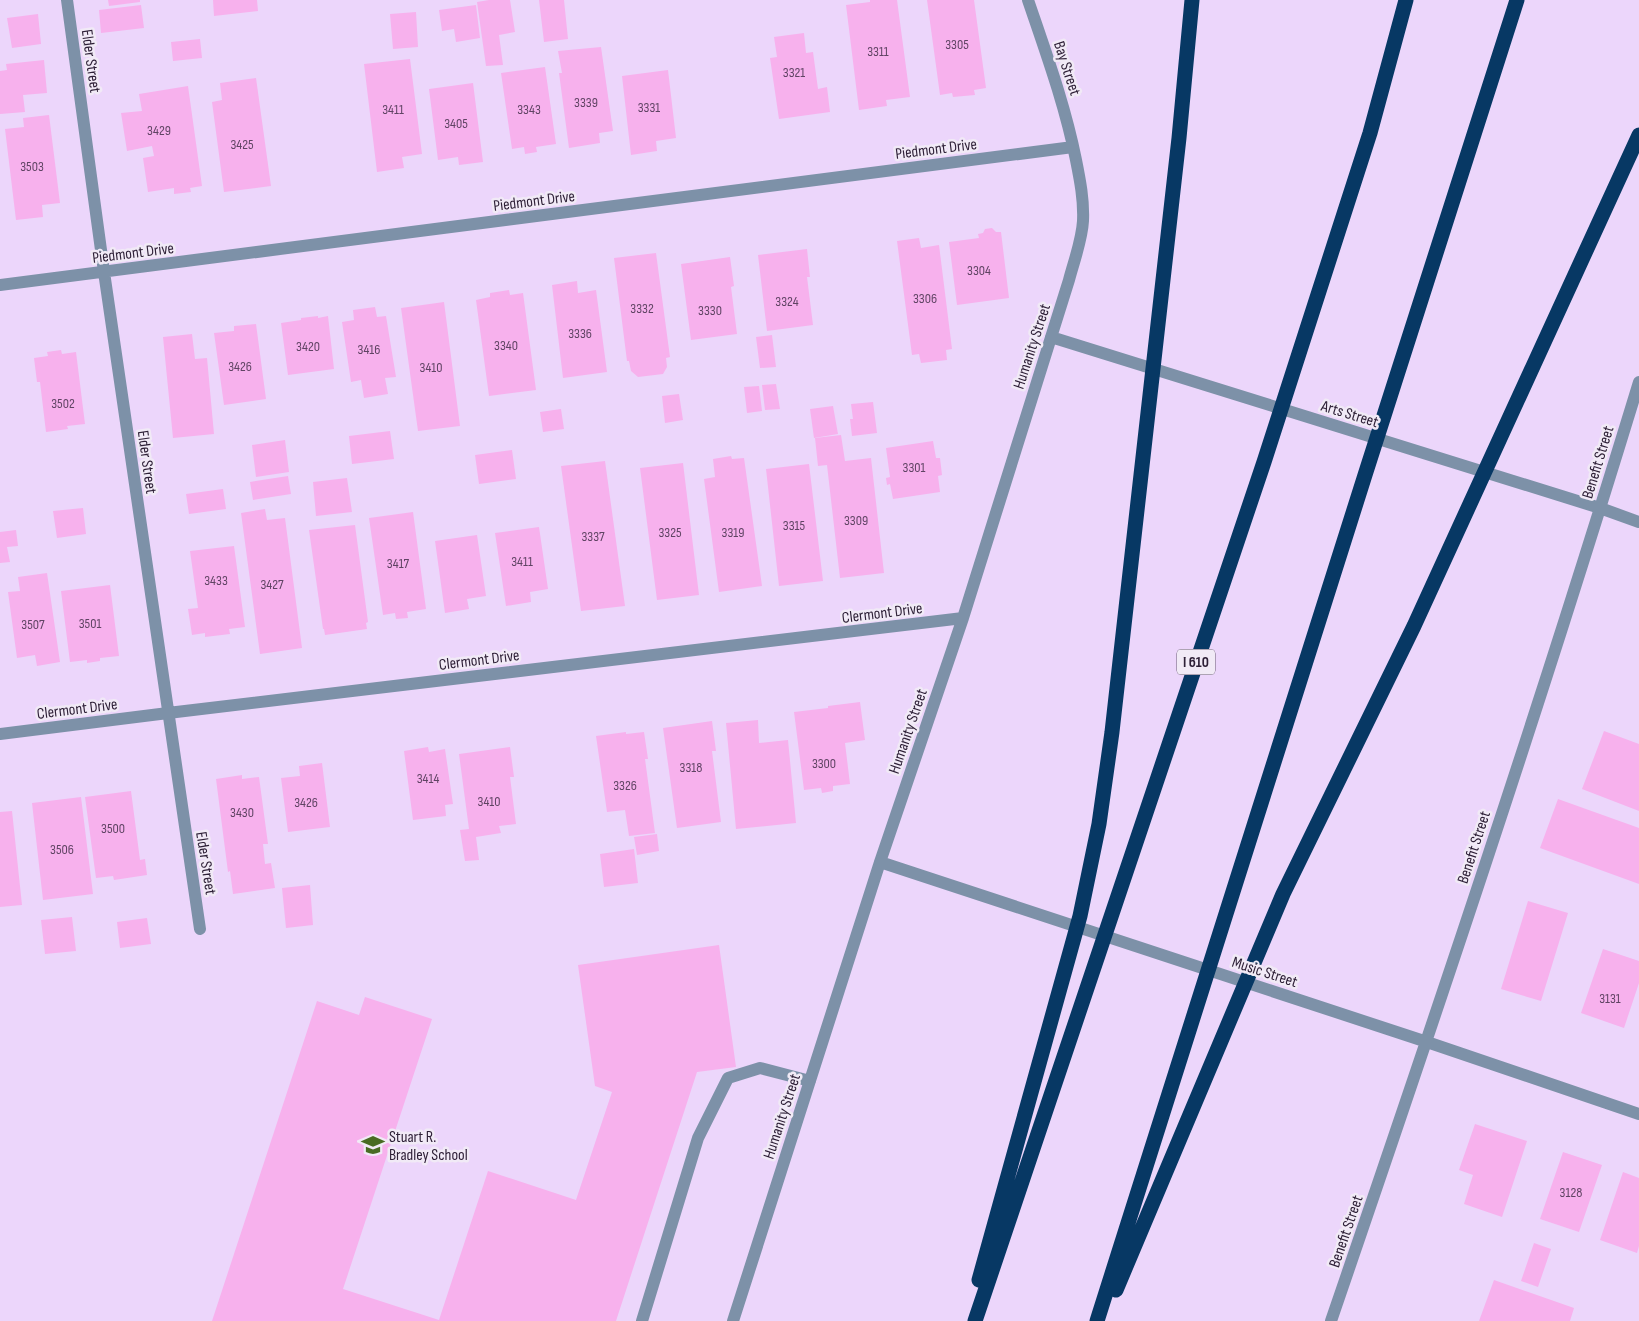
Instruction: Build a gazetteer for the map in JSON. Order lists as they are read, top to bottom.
{
  "streets": {
    "highway": ["I 610"],
    "street": [
      "Elder Street",
      "Bay Street",
      "Piedmont Drive",
      "Humanity Street",
      "Arts Street",
      "Benefit Street",
      "Clermont Drive",
      "Music Street"
    ]
  },
  "crossings": [
    ["Elder Street", "Piedmont Drive"],
    ["Elder Street", "Clermont Drive"],
    ["Bay Street", "Piedmont Drive"],
    ["Bay Street", "Humanity Street"],
    ["Piedmont Drive", "Humanity Street"],
    ["Humanity Street", "Arts Street"],
    ["Humanity Street", "Clermont Drive"],
    ["Humanity Street", "Music Street"],
    ["Arts Street", "Benefit Street"],
    ["Benefit Street", "Music Street"]
  ],
  "places": {
    "school or university": ["Stuart R. Bradley School"]
  },
  "house_numbers": [
    "3305",
    "3311",
    "3321",
    "3339",
    "3331",
    "3411",
    "3343",
    "3405",
    "3429",
    "3425",
    "3503",
    "3304",
    "3306",
    "3324",
    "3332",
    "3330",
    "3336",
    "3340",
    "3420",
    "3416",
    "3426",
    "3410",
    "3502",
    "3301",
    "3309",
    "3315",
    "3325",
    "3319",
    "3337",
    "3411",
    "3417",
    "3433",
    "3427",
    "3501",
    "3507",
    "3300",
    "3318",
    "3414",
    "3326",
    "3410",
    "3426",
    "3430",
    "3500",
    "3506",
    "3131",
    "3128"
  ]
}
